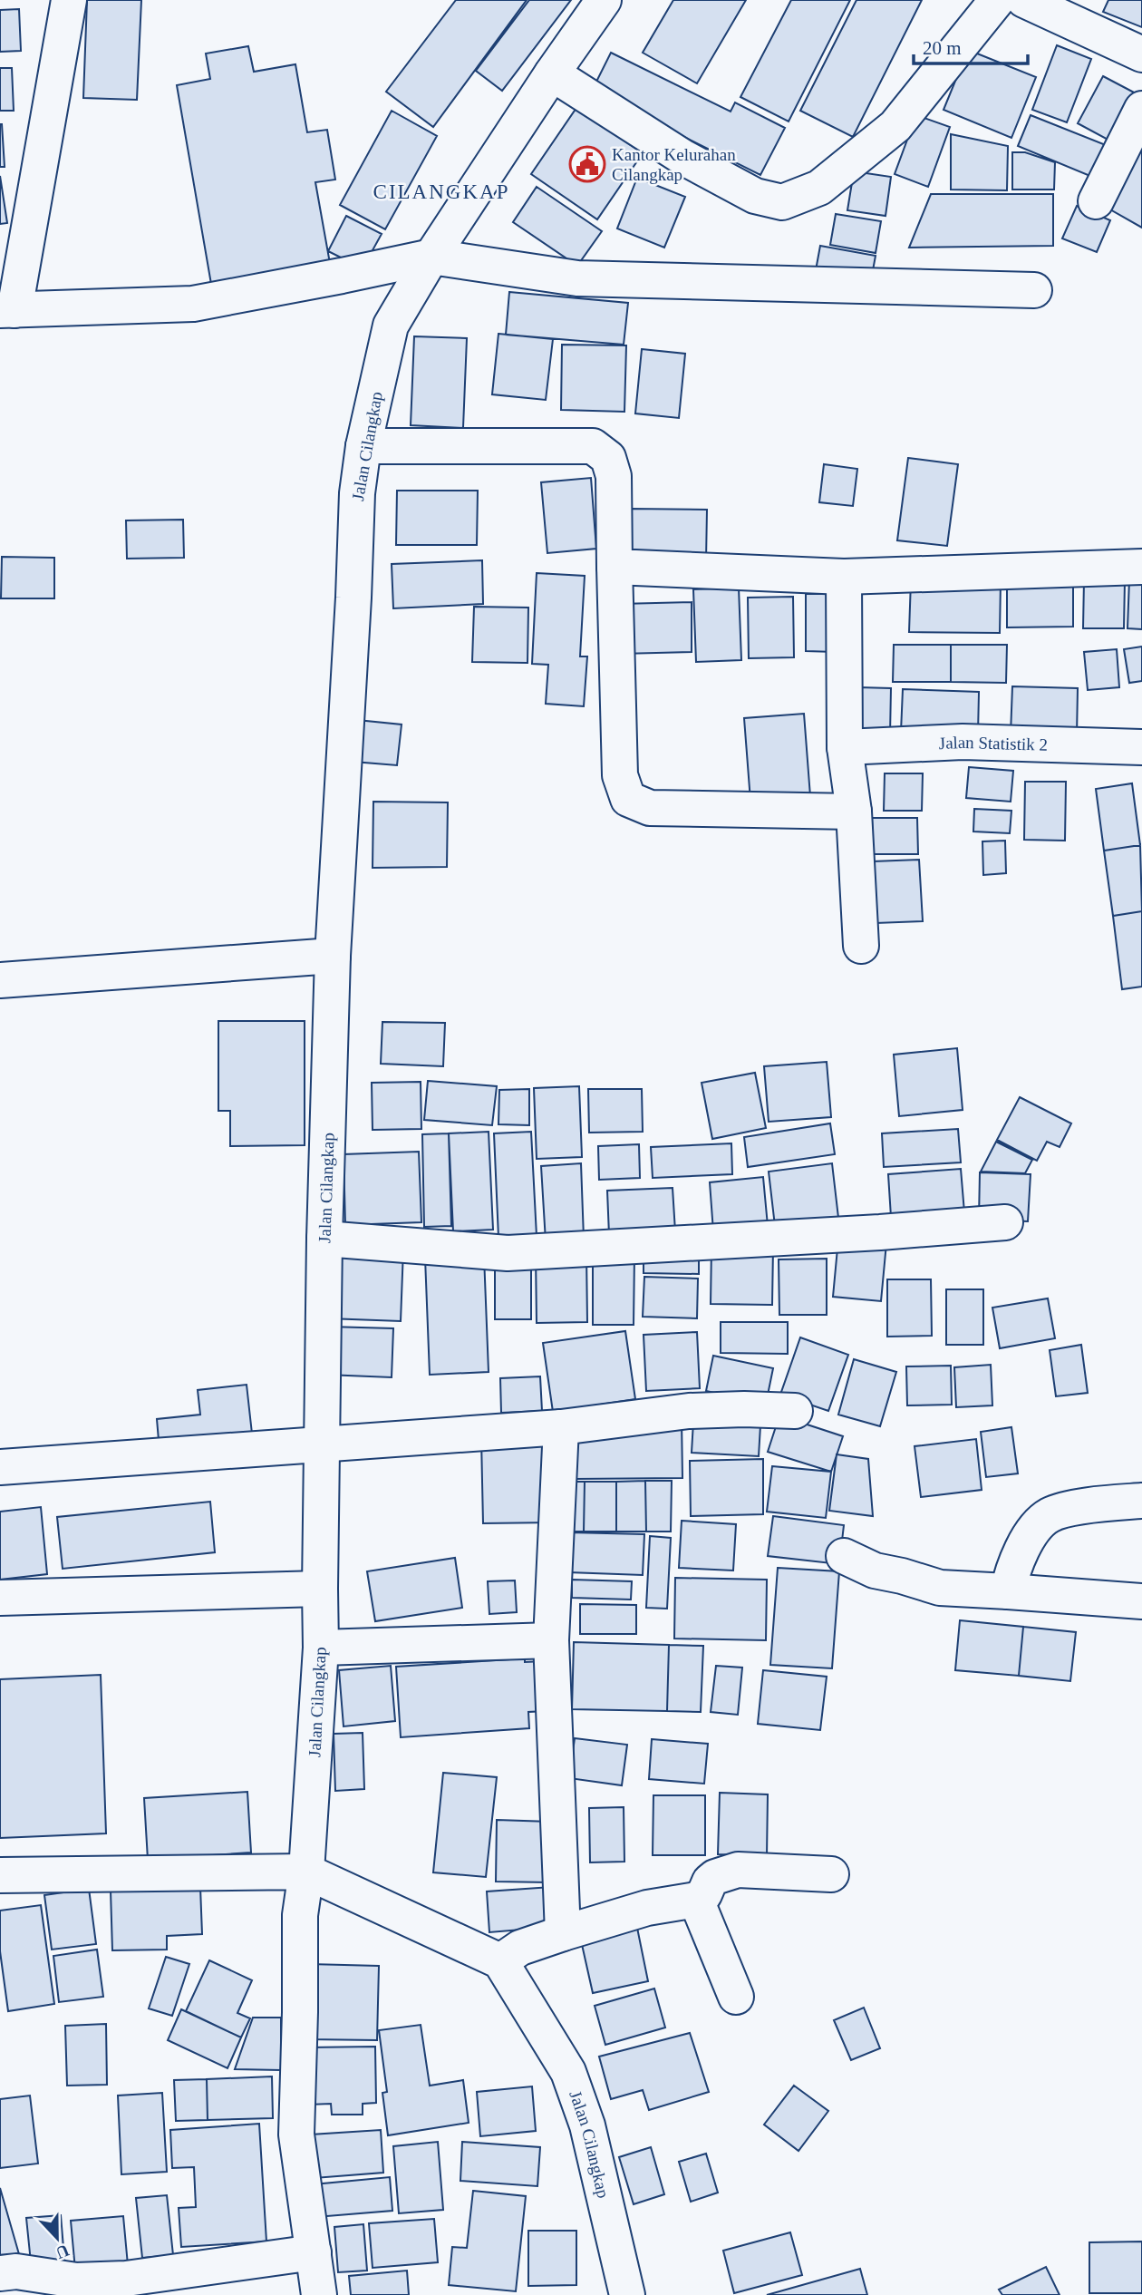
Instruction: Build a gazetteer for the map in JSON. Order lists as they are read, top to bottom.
{
  "streets": {
    "street": ["Jalan Cilangkap", "Jalan Statistik 2"]
  },
  "districts": ["CILANGKAP"],
  "places": {
    "public building": ["Kantor Kelurahan Cilangkap"]
  },
  "scale_bar": "20 m",
  "north": "bottom"
}
